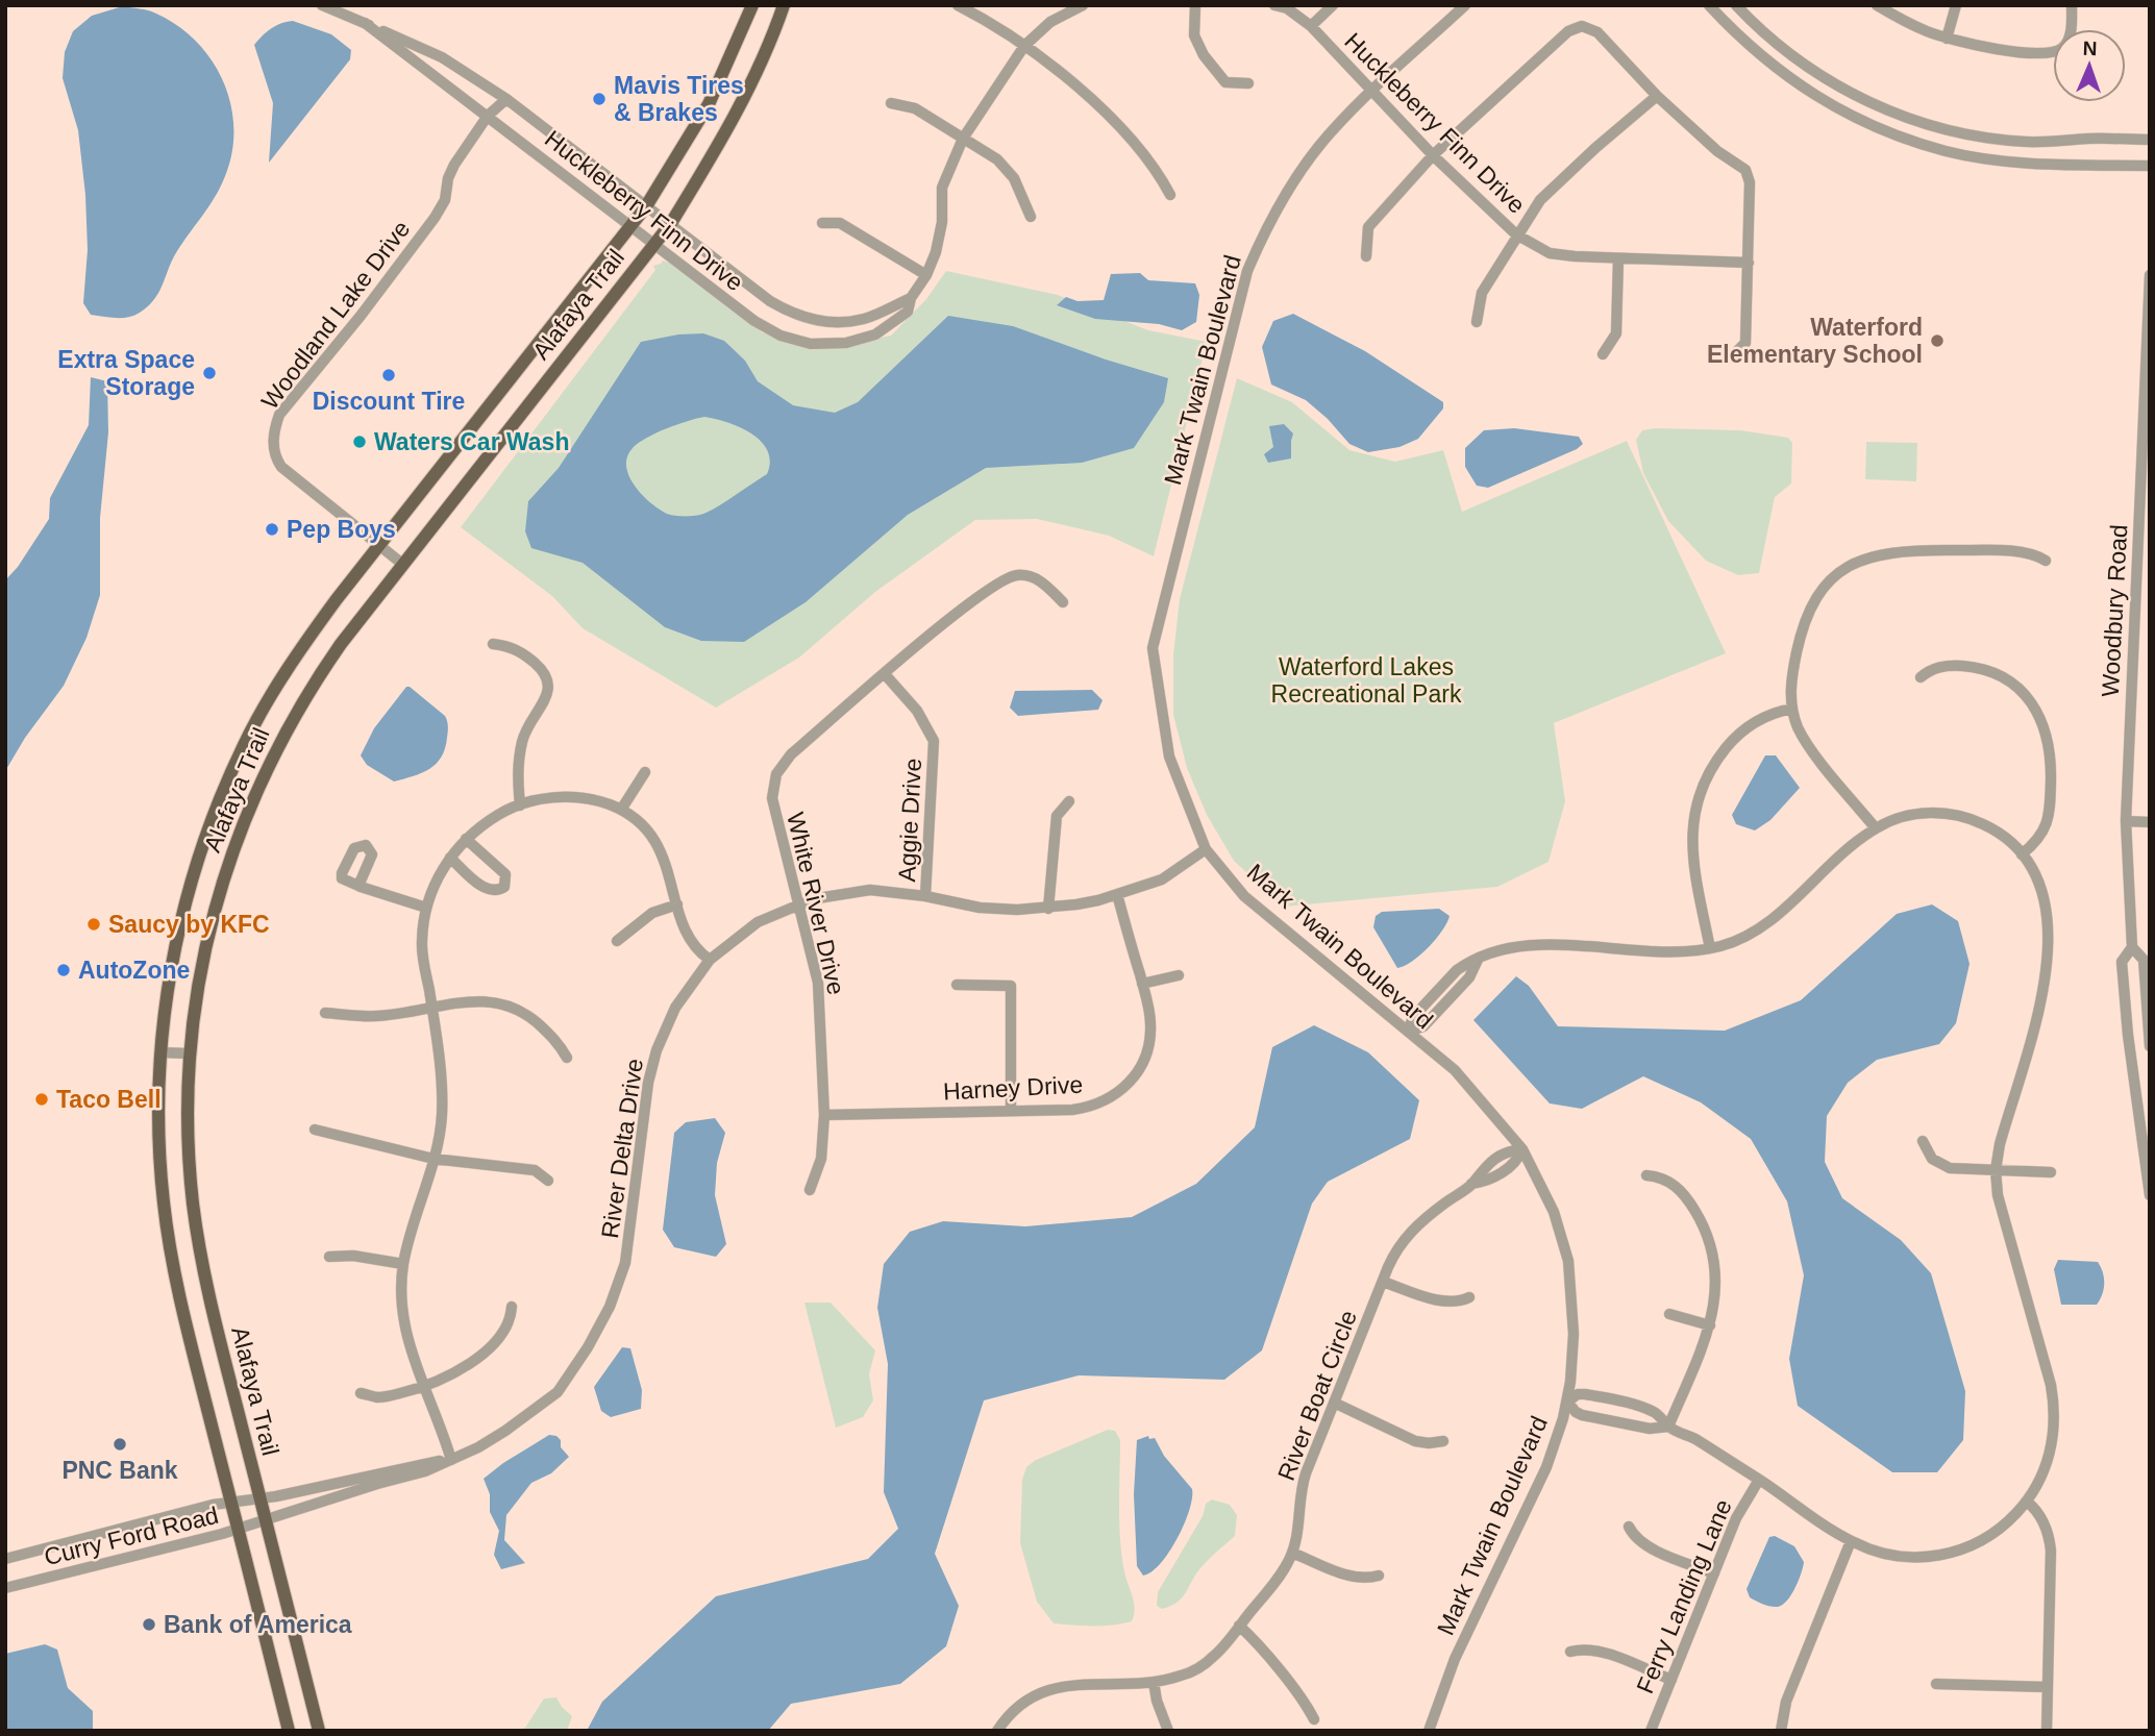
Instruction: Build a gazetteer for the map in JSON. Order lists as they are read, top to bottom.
{
  "streets": {
    "main road": ["Alafaya Trail"],
    "street": [
      "Huckleberry Finn Drive",
      "Woodland Lake Drive",
      "Mark Twain Boulevard",
      "Woodbury Road",
      "Aggie Drive",
      "White River Drive",
      "Harney Drive",
      "River Delta Drive",
      "River Boat Circle",
      "Curry Ford Road",
      "Ferry Landing Lane"
    ]
  },
  "crossings": [
    ["Huckleberry Finn Drive", "Alafaya Trail"],
    ["Huckleberry Finn Drive", "Woodland Lake Drive"],
    ["Huckleberry Finn Drive", "Mark Twain Boulevard"],
    ["Alafaya Trail", "Woodland Lake Drive"],
    ["Alafaya Trail", "River Delta Drive"],
    ["Alafaya Trail", "Curry Ford Road"],
    ["Mark Twain Boulevard", "River Delta Drive"],
    ["Mark Twain Boulevard", "River Boat Circle"],
    ["Aggie Drive", "White River Drive"],
    ["Aggie Drive", "River Delta Drive"],
    ["White River Drive", "Harney Drive"],
    ["White River Drive", "River Delta Drive"],
    ["Harney Drive", "River Delta Drive"],
    ["River Delta Drive", "Curry Ford Road"]
  ],
  "parks": ["Waterford Lakes Recreational Park"],
  "places": [
    "Mavis Tires & Brakes",
    "Waterford Elementary School",
    "Extra Space Storage",
    "Discount Tire",
    "Waters Car Wash",
    "Pep Boys",
    "Saucy by KFC",
    "AutoZone",
    "Taco Bell",
    "PNC Bank",
    "Bank of America"
  ],
  "north": "top"
}
